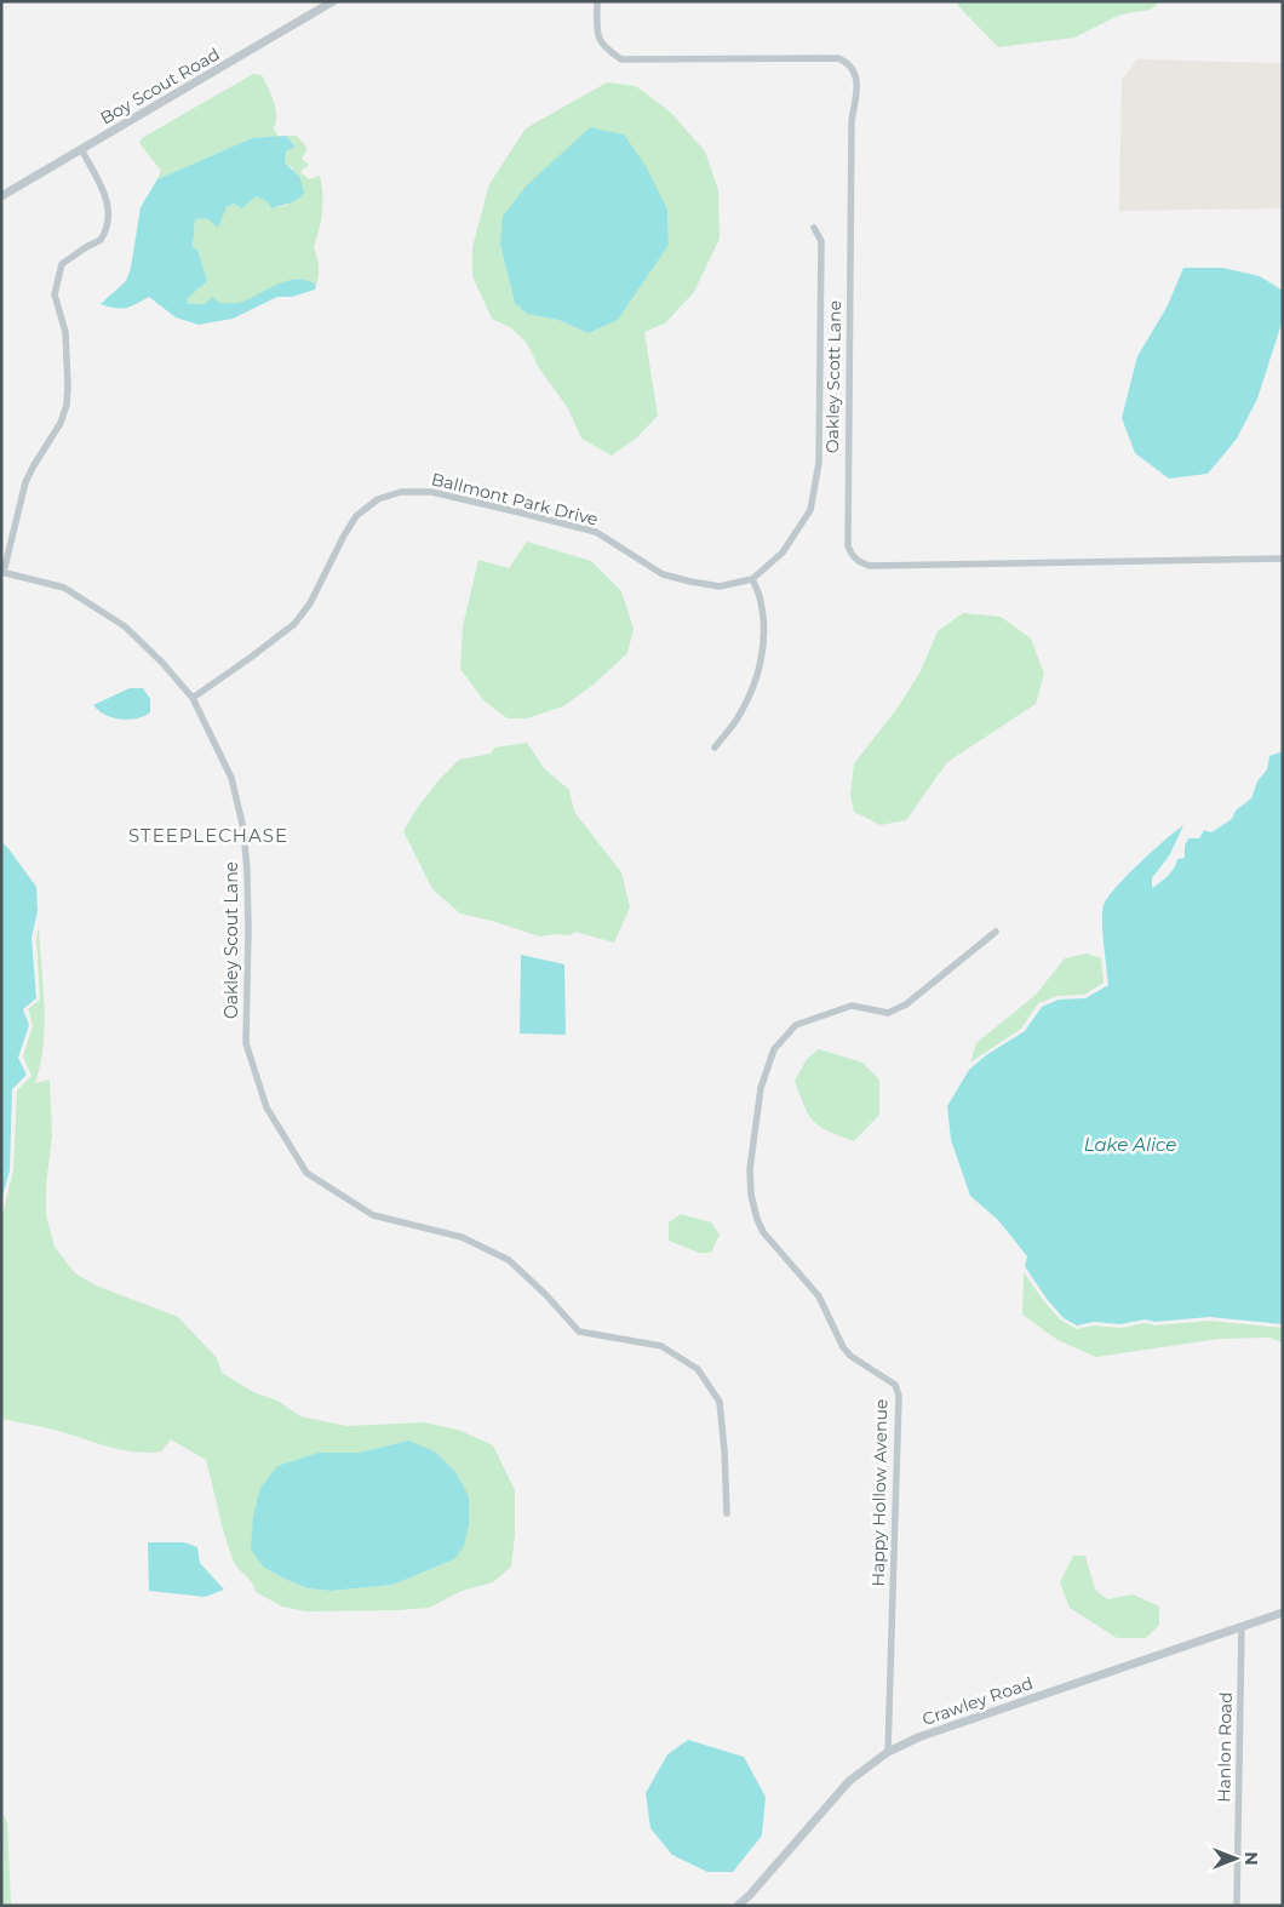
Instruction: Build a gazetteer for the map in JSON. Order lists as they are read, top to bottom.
{
  "streets": {
    "street": [
      "Boy Scout Road",
      "Oakley Scott Lane",
      "Ballmont Park Drive",
      "Oakley Scout Lane",
      "Happy Hollow Avenue",
      "Crawley Road",
      "Hanlon Road"
    ]
  },
  "crossings": [
    ["Boy Scout Road", "Oakley Scout Lane"],
    ["Ballmont Park Drive", "Oakley Scout Lane"],
    ["Happy Hollow Avenue", "Crawley Road"],
    ["Crawley Road", "Hanlon Road"]
  ],
  "districts": ["STEEPLECHASE"],
  "water": ["Lake Alice"],
  "north": "right"
}
